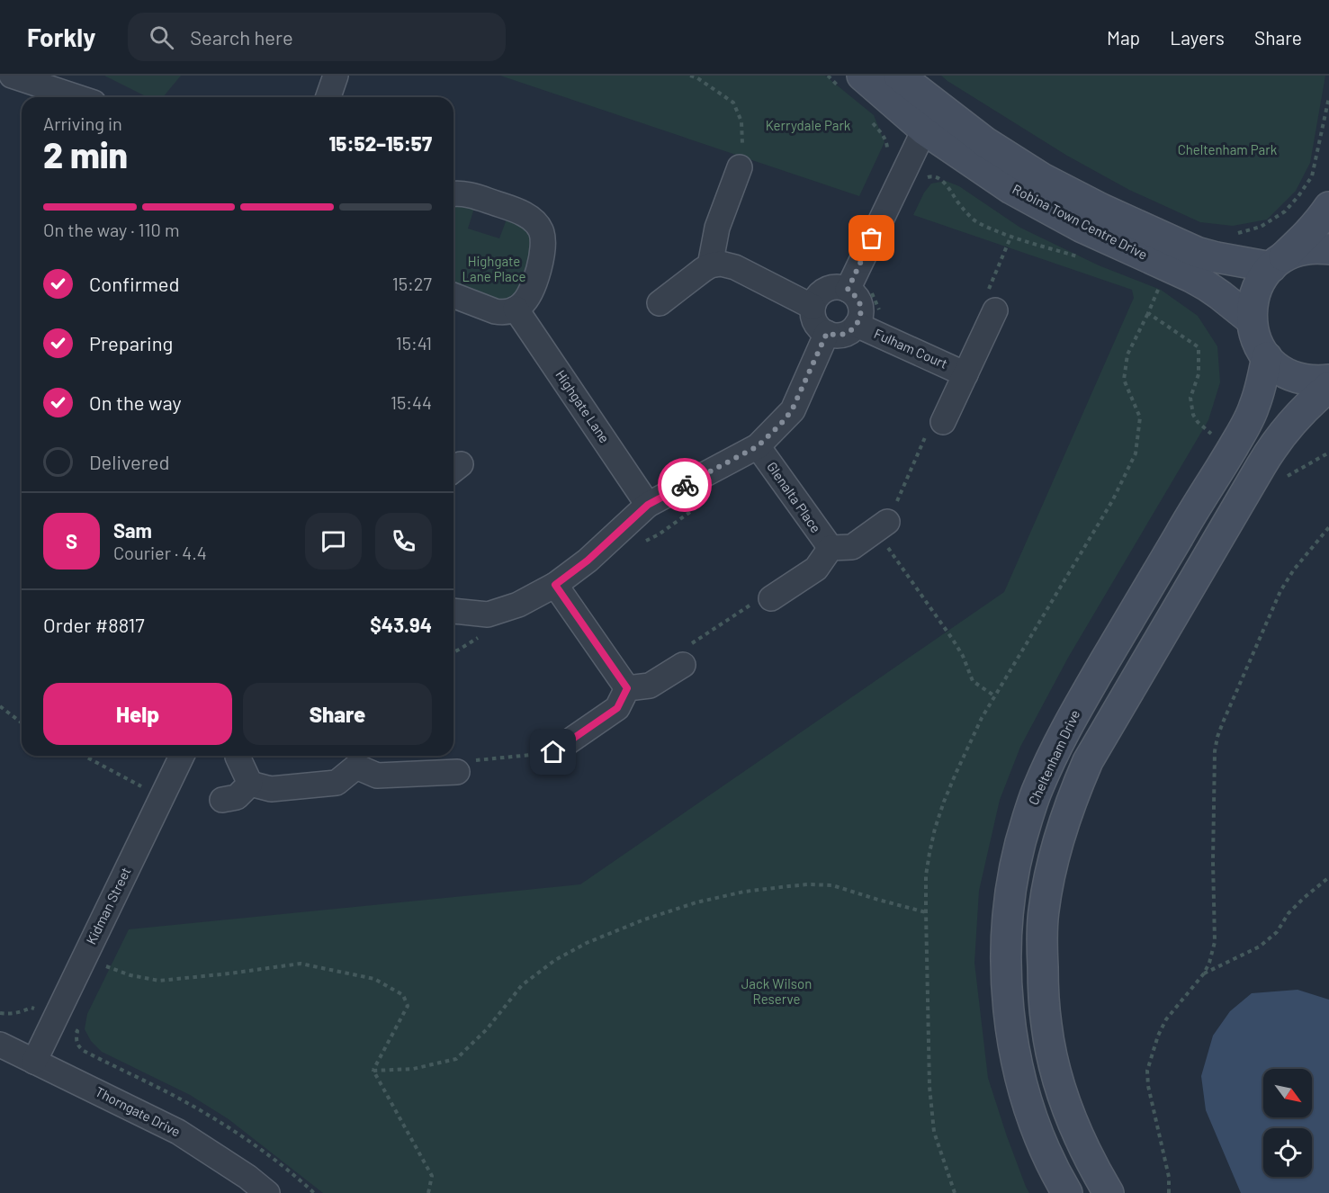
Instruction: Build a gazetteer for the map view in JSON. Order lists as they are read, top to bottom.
{
  "streets": {
    "main road": ["Robina Town Centre Drive", "Cheltenham Drive"],
    "street": [
      "Fulham Court",
      "Highgate Lane",
      "Glenalta Place",
      "Kidman Street",
      "Thorngate Drive"
    ]
  },
  "crossings": [
    ["Kidman Street", "Thorngate Drive"]
  ],
  "parks": [
    "Kerrydale Park",
    "Cheltenham Park",
    "Highgate Lane Place",
    "Jack Wilson Reserve"
  ],
  "north": "bottom right",
  "page": {
    "header": "Forkly",
    "search": "Search here",
    "nav": ["Map", "Layers", "Share"],
    "heading": ["2 min", "Arriving in", "15:52–15:57"],
    "panel": [
      "Sam",
      "Courier · 4.4",
      "Order #8817",
      "$43.94"
    ],
    "bar": "On the way · 110 m",
    "list": [
      ["Confirmed", "15:27"],
      ["Preparing", "15:41"],
      ["On the way", "15:44"],
      "Delivered"
    ],
    "round": "S",
    "buttons": ["Help", "Share"]
  }
}
